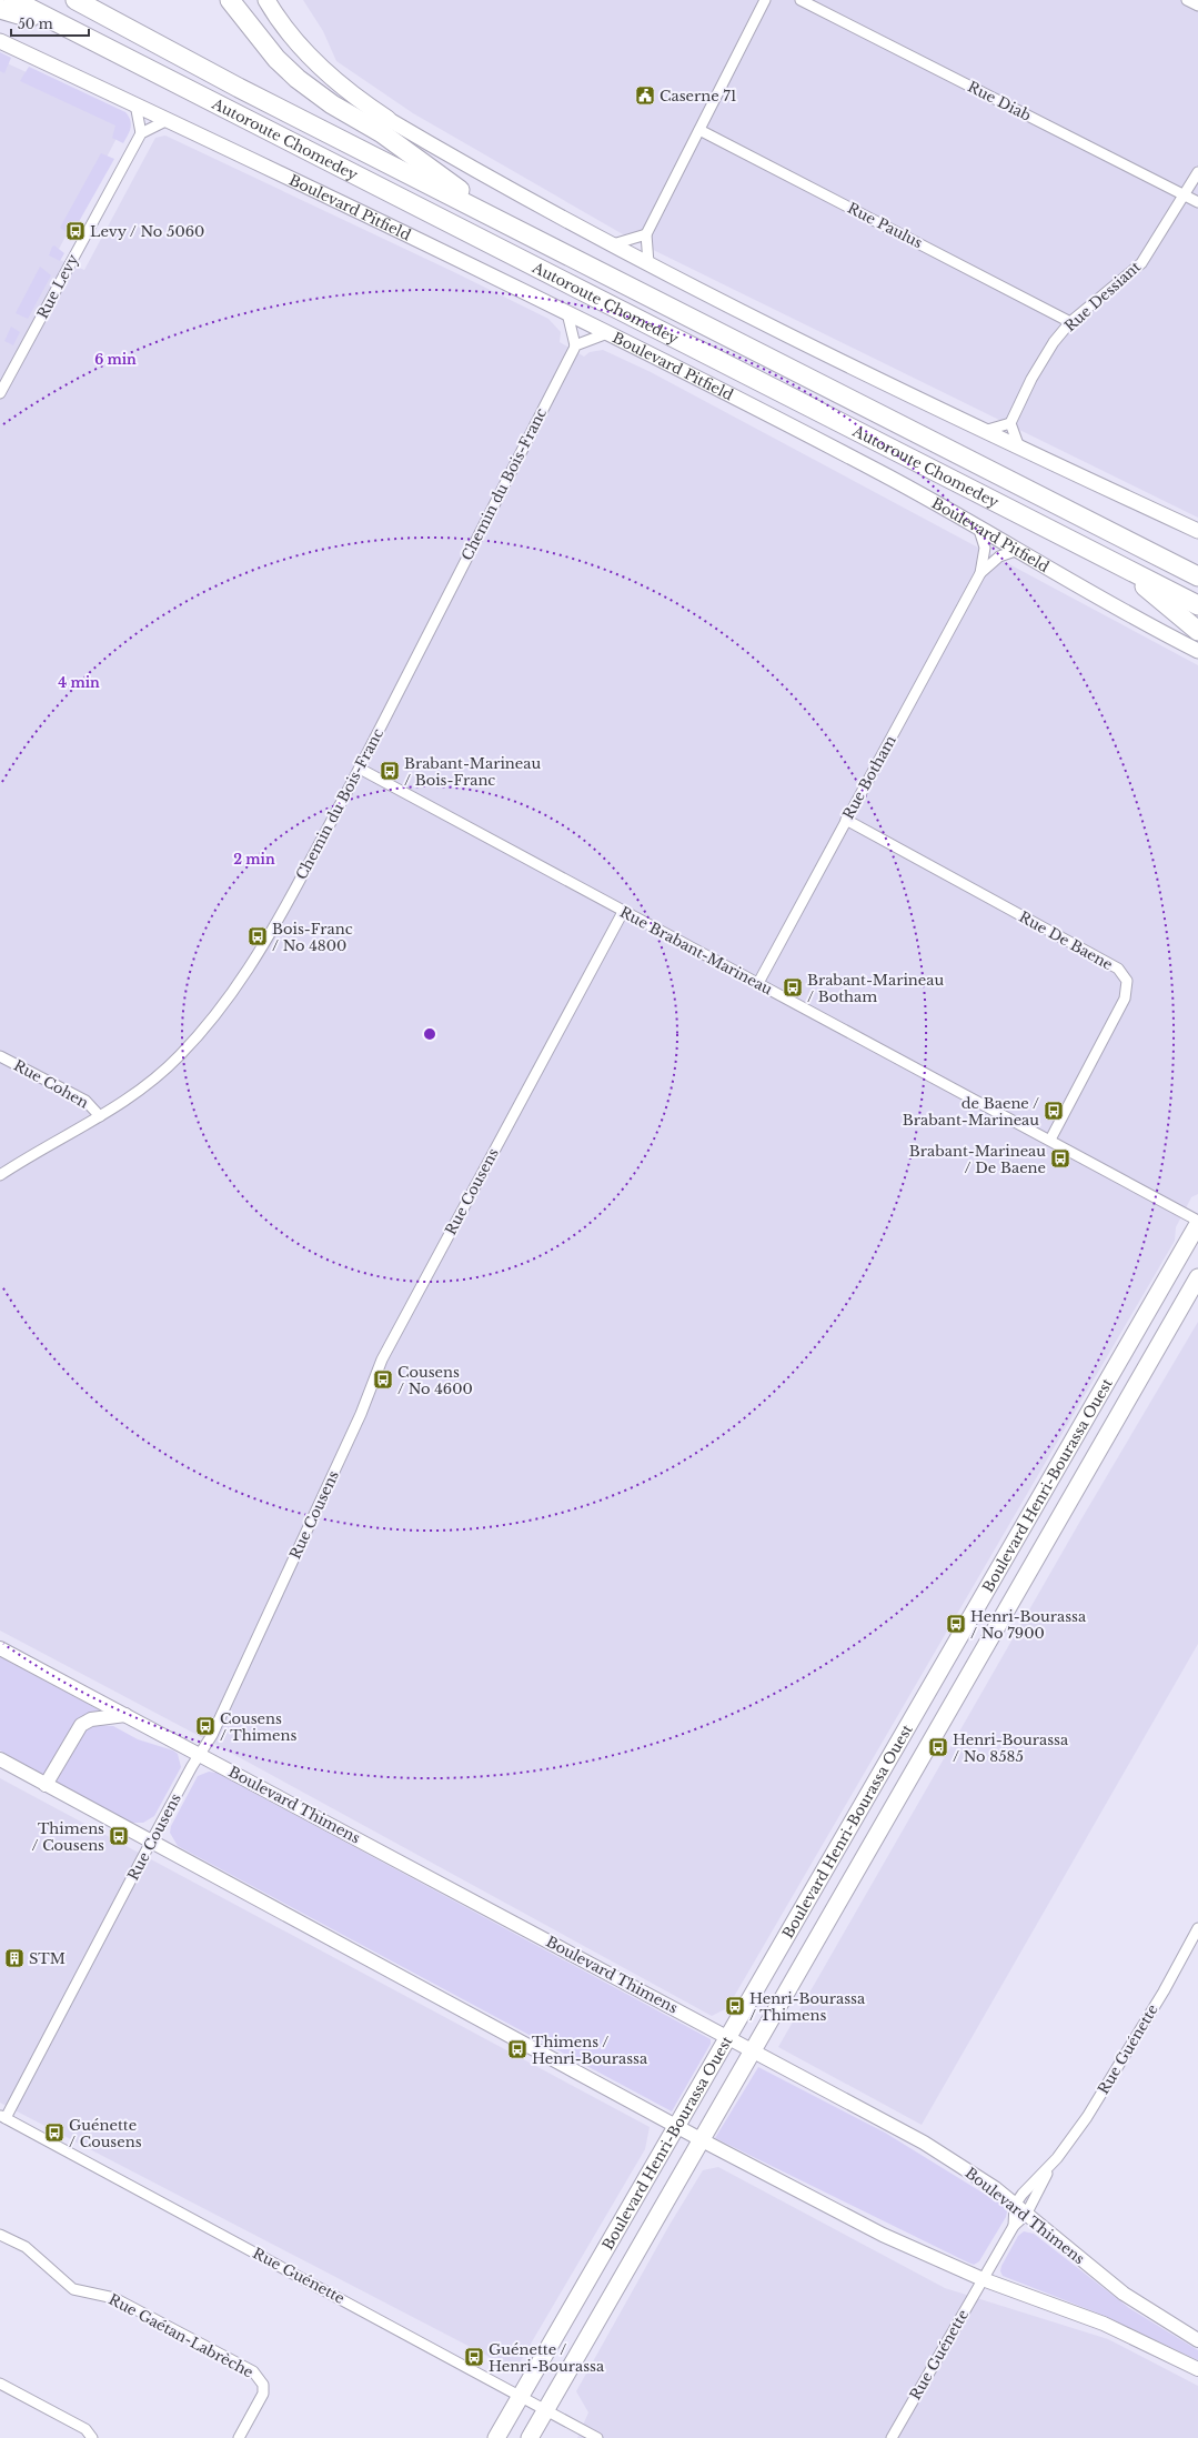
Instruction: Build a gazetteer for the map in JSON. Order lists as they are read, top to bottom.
{
  "streets": {
    "highway": ["Autoroute Chomedey"],
    "main road": ["Boulevard Pitfield", "Boulevard Henri-Bourassa Ouest"],
    "street": [
      "Rue Diab",
      "Rue Paulus",
      "Rue Levy",
      "Rue Dessiant",
      "Chemin du Bois-Franc",
      "Rue Botham",
      "Rue De Baene",
      "Rue Brabant-Marineau",
      "Rue Cohen",
      "Rue Cousens",
      "Boulevard Thimens",
      "Rue Guénette",
      "Rue Gaétan-Labrèche"
    ]
  },
  "crossings": [
    ["Rue Diab", "Rue Dessiant"],
    ["Boulevard Pitfield", "Rue Botham"],
    ["Rue Paulus", "Rue Dessiant"],
    ["Chemin du Bois-Franc", "Rue Brabant-Marineau"],
    ["Chemin du Bois-Franc", "Rue Cohen"],
    ["Rue Botham", "Rue De Baene"],
    ["Rue Botham", "Rue Brabant-Marineau"],
    ["Rue De Baene", "Rue Brabant-Marineau"],
    ["Rue Brabant-Marineau", "Rue Cousens"],
    ["Rue Cousens", "Boulevard Thimens"],
    ["Rue Cousens", "Rue Guénette"],
    ["Boulevard Henri-Bourassa Ouest", "Boulevard Thimens"],
    ["Boulevard Henri-Bourassa Ouest", "Rue Guénette"],
    ["Boulevard Thimens", "Rue Guénette"]
  ],
  "places": {
    "public building": ["Caserne 71"],
    "bus stop": [
      "Levy / No 5060",
      "Brabant-Marineau / Bois-Franc",
      "Bois-Franc / No 4800",
      "Brabant-Marineau / Botham",
      "de Baene / Brabant-Marineau",
      "Brabant-Marineau / De Baene",
      "Cousens / No 4600",
      "Henri-Bourassa / No 7900",
      "Cousens / Thimens",
      "Henri-Bourassa / No 8585",
      "Thimens / Cousens",
      "Henri-Bourassa / Thimens",
      "Thimens / Henri-Bourassa",
      "Guénette / Cousens",
      "Guénette / Henri-Bourassa"
    ],
    "building": ["STM"]
  },
  "scale_bar": "50 m",
  "rings": ["6 min", "4 min", "2 min"]
}
